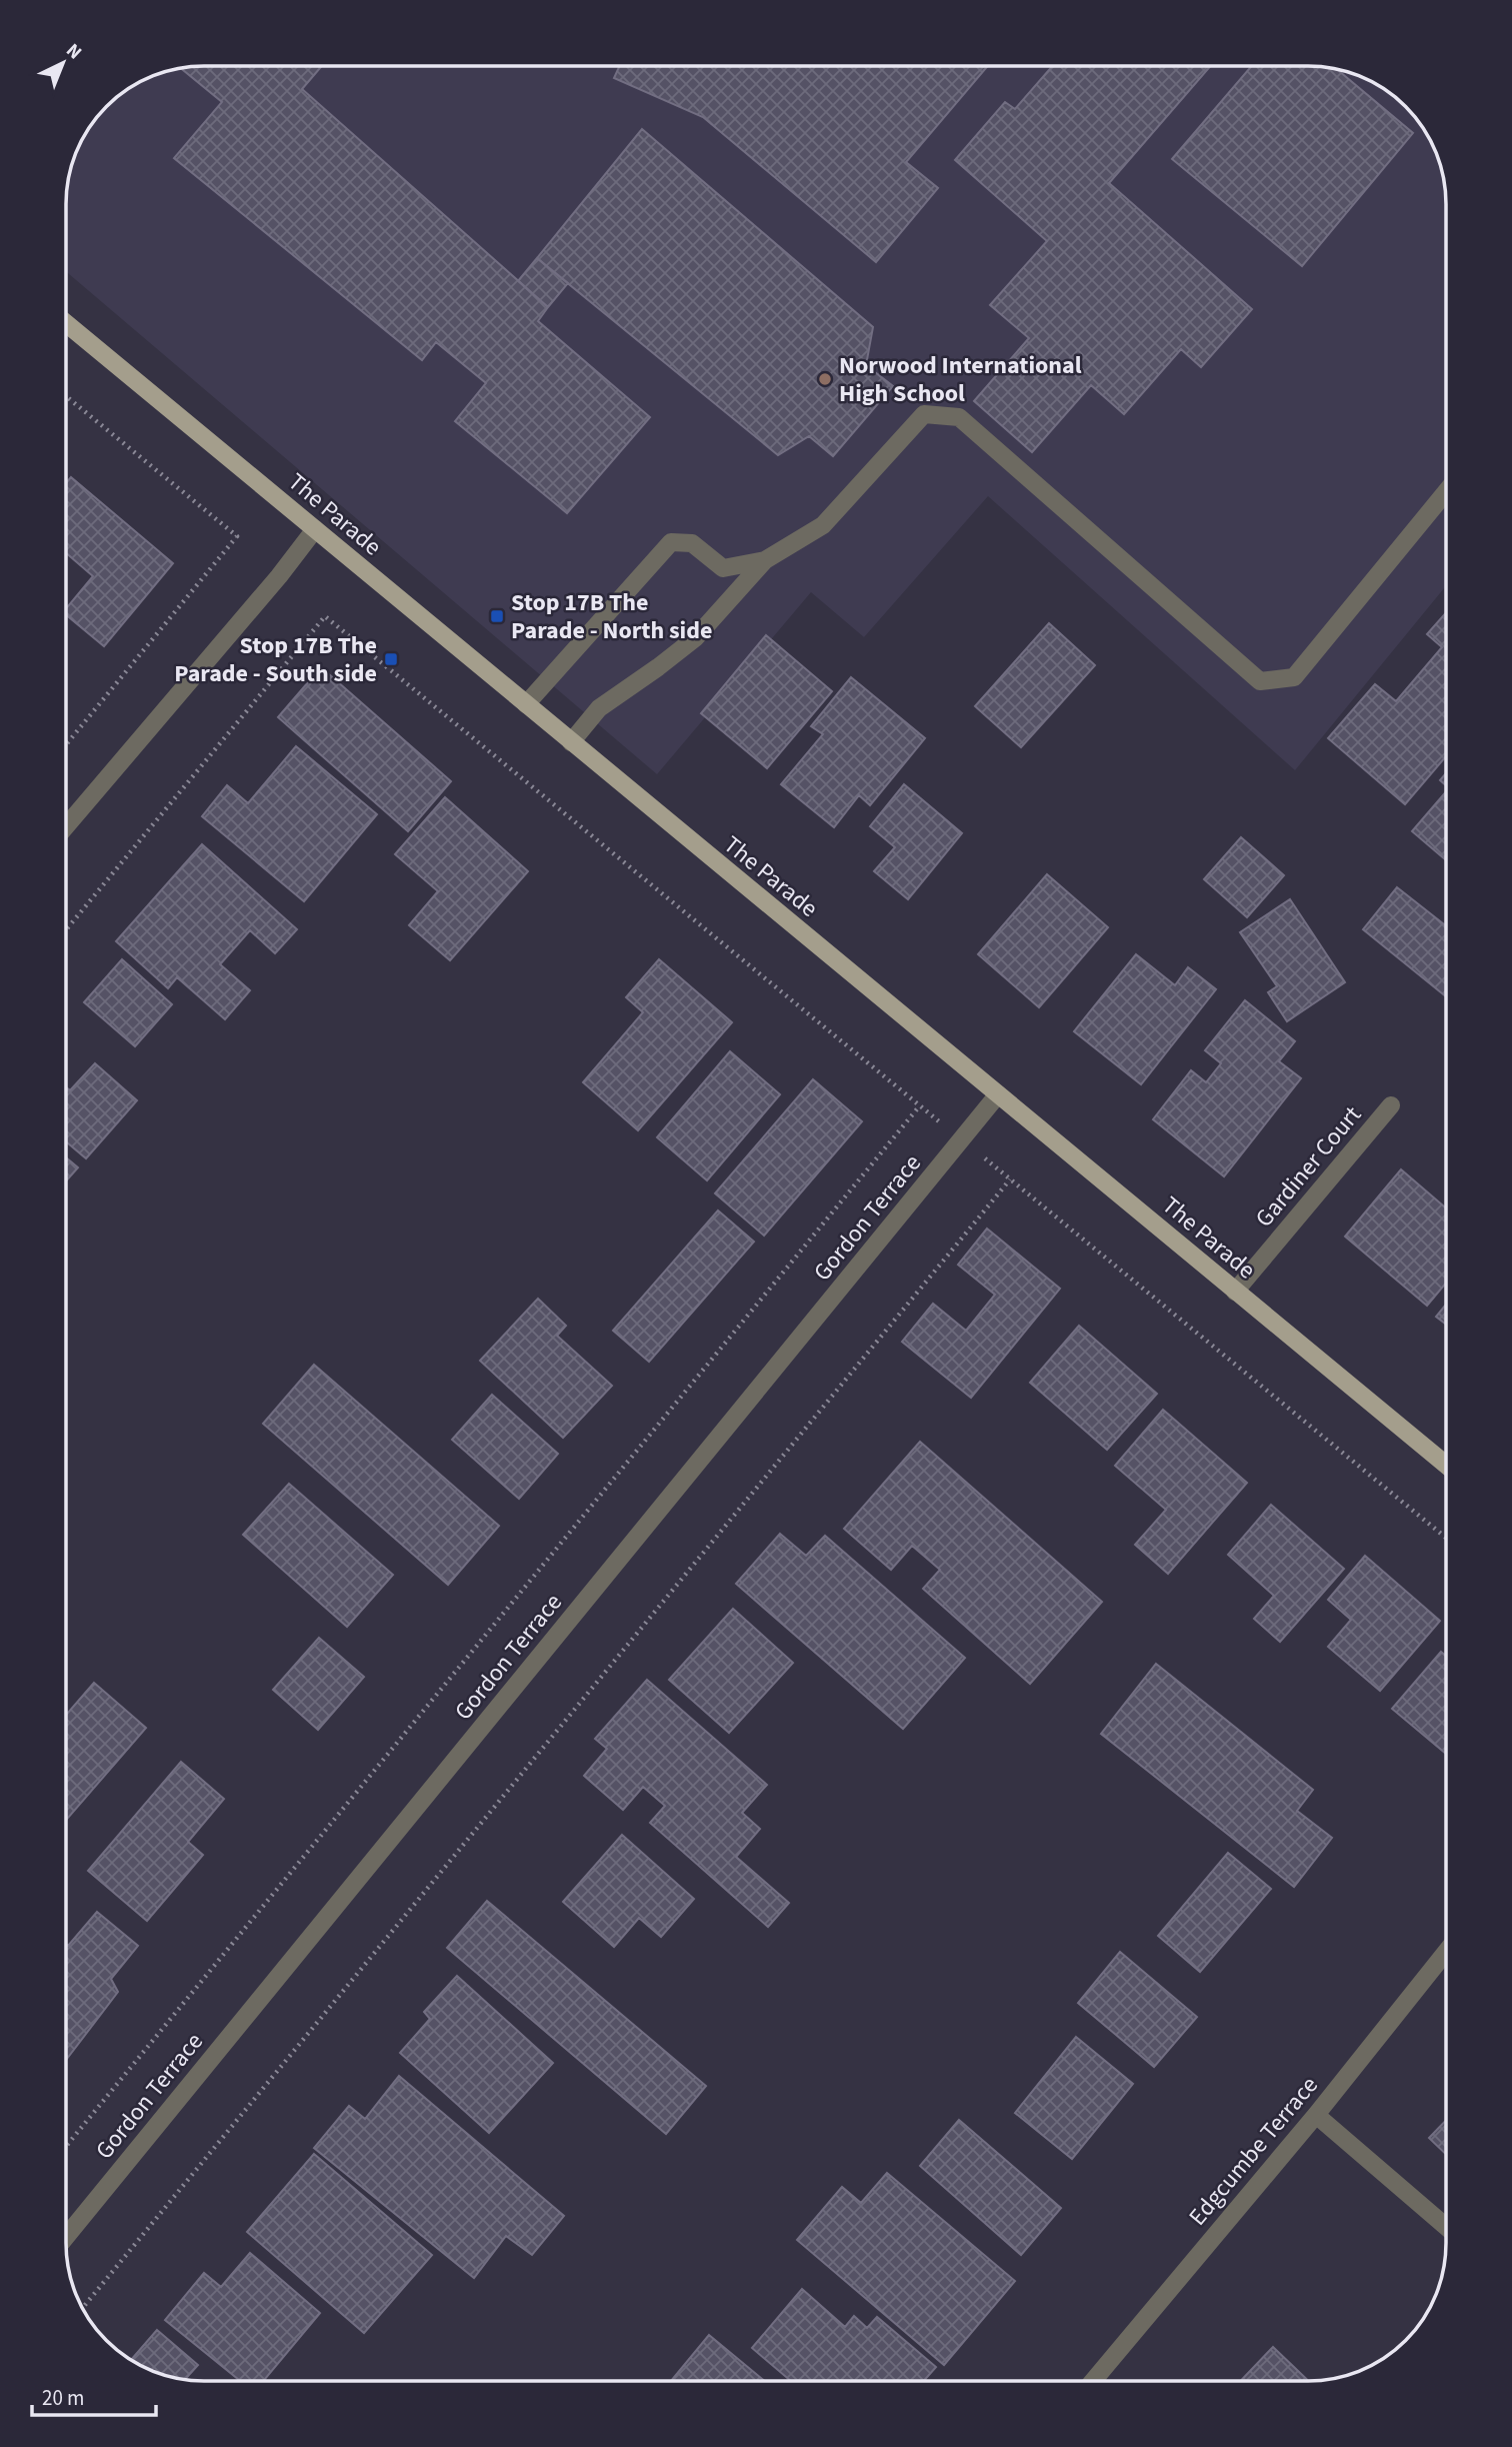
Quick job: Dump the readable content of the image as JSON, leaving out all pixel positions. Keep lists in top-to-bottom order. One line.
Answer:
{"streets":{"main road":["The Parade"],"street":["Gardiner Court","Gordon Terrace","Edgcumbe Terrace"]},"crossings":[["The Parade","Gardiner Court"],["The Parade","Gordon Terrace"]],"places":{"other":["Norwood International High School"],"transit":["Stop 17B The Parade - North side","Stop 17B The Parade - South side"]},"scale_bar":"20 m","north":"top right"}
